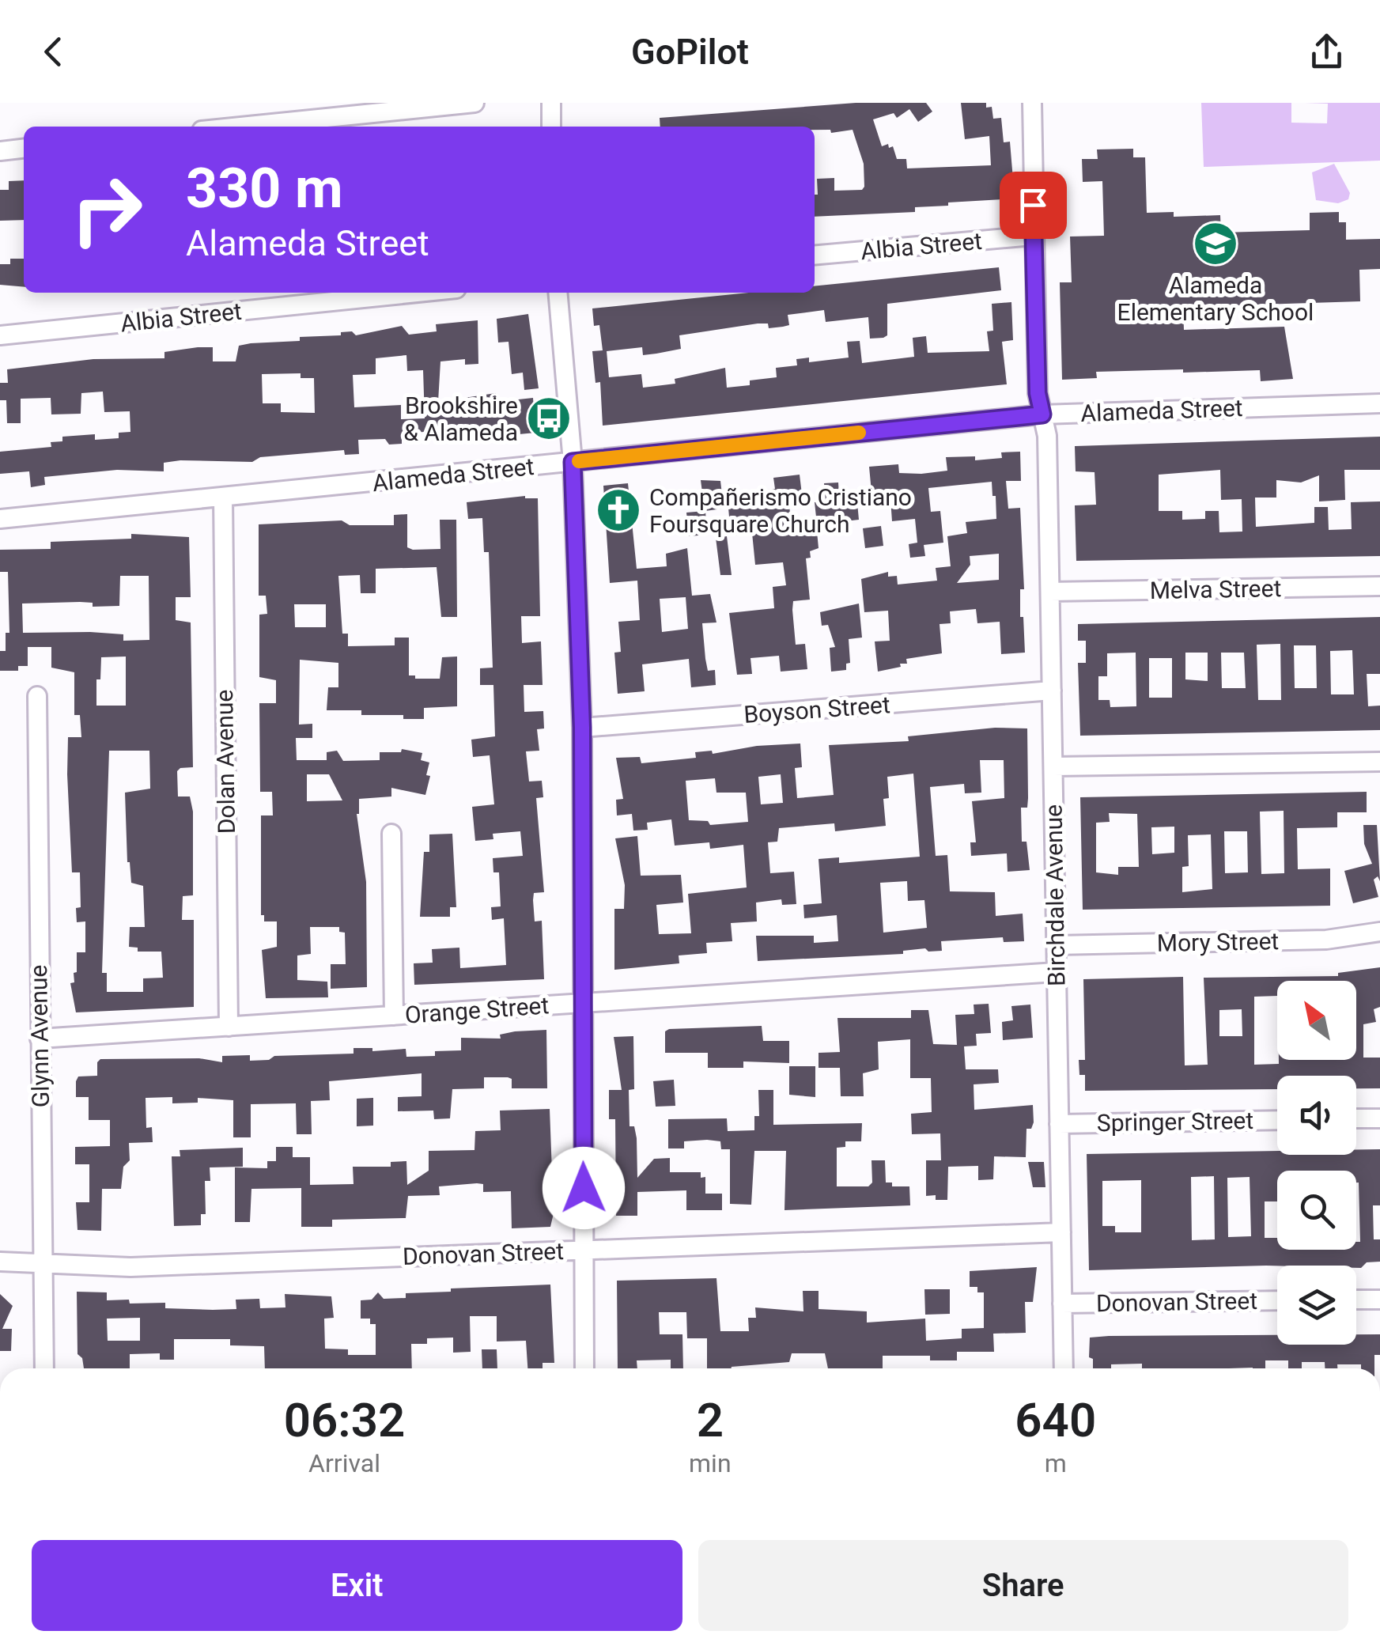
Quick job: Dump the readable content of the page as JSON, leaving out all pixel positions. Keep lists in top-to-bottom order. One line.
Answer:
{"streets":{"street":["Albia Street","Alameda Street","Melva Street","Boyson Street","Dolan Avenue","Birchdale Avenue","Mory Street","Orange Street","Glynn Avenue","Springer Street","Donovan Street"]},"crossings":[["Albia Street","Birchdale Avenue"],["Alameda Street","Dolan Avenue"],["Alameda Street","Birchdale Avenue"],["Melva Street","Birchdale Avenue"],["Boyson Street","Birchdale Avenue"],["Dolan Avenue","Orange Street"],["Birchdale Avenue","Mory Street"],["Birchdale Avenue","Orange Street"],["Birchdale Avenue","Springer Street"],["Birchdale Avenue","Donovan Street"],["Orange Street","Glynn Avenue"],["Glynn Avenue","Donovan Street"]],"places":{"school or university":["Alameda Elementary School"],"bus stop":["Brookshire & Alameda"],"church":["Compañerismo Cristiano Foursquare Church"]},"north":"top left","page":{"header":"GoPilot","turn":["330 m","Alameda Street"],"eta":["06:32","Arrival","2","min","640","m"],"buttons":["Exit","Share"]}}
